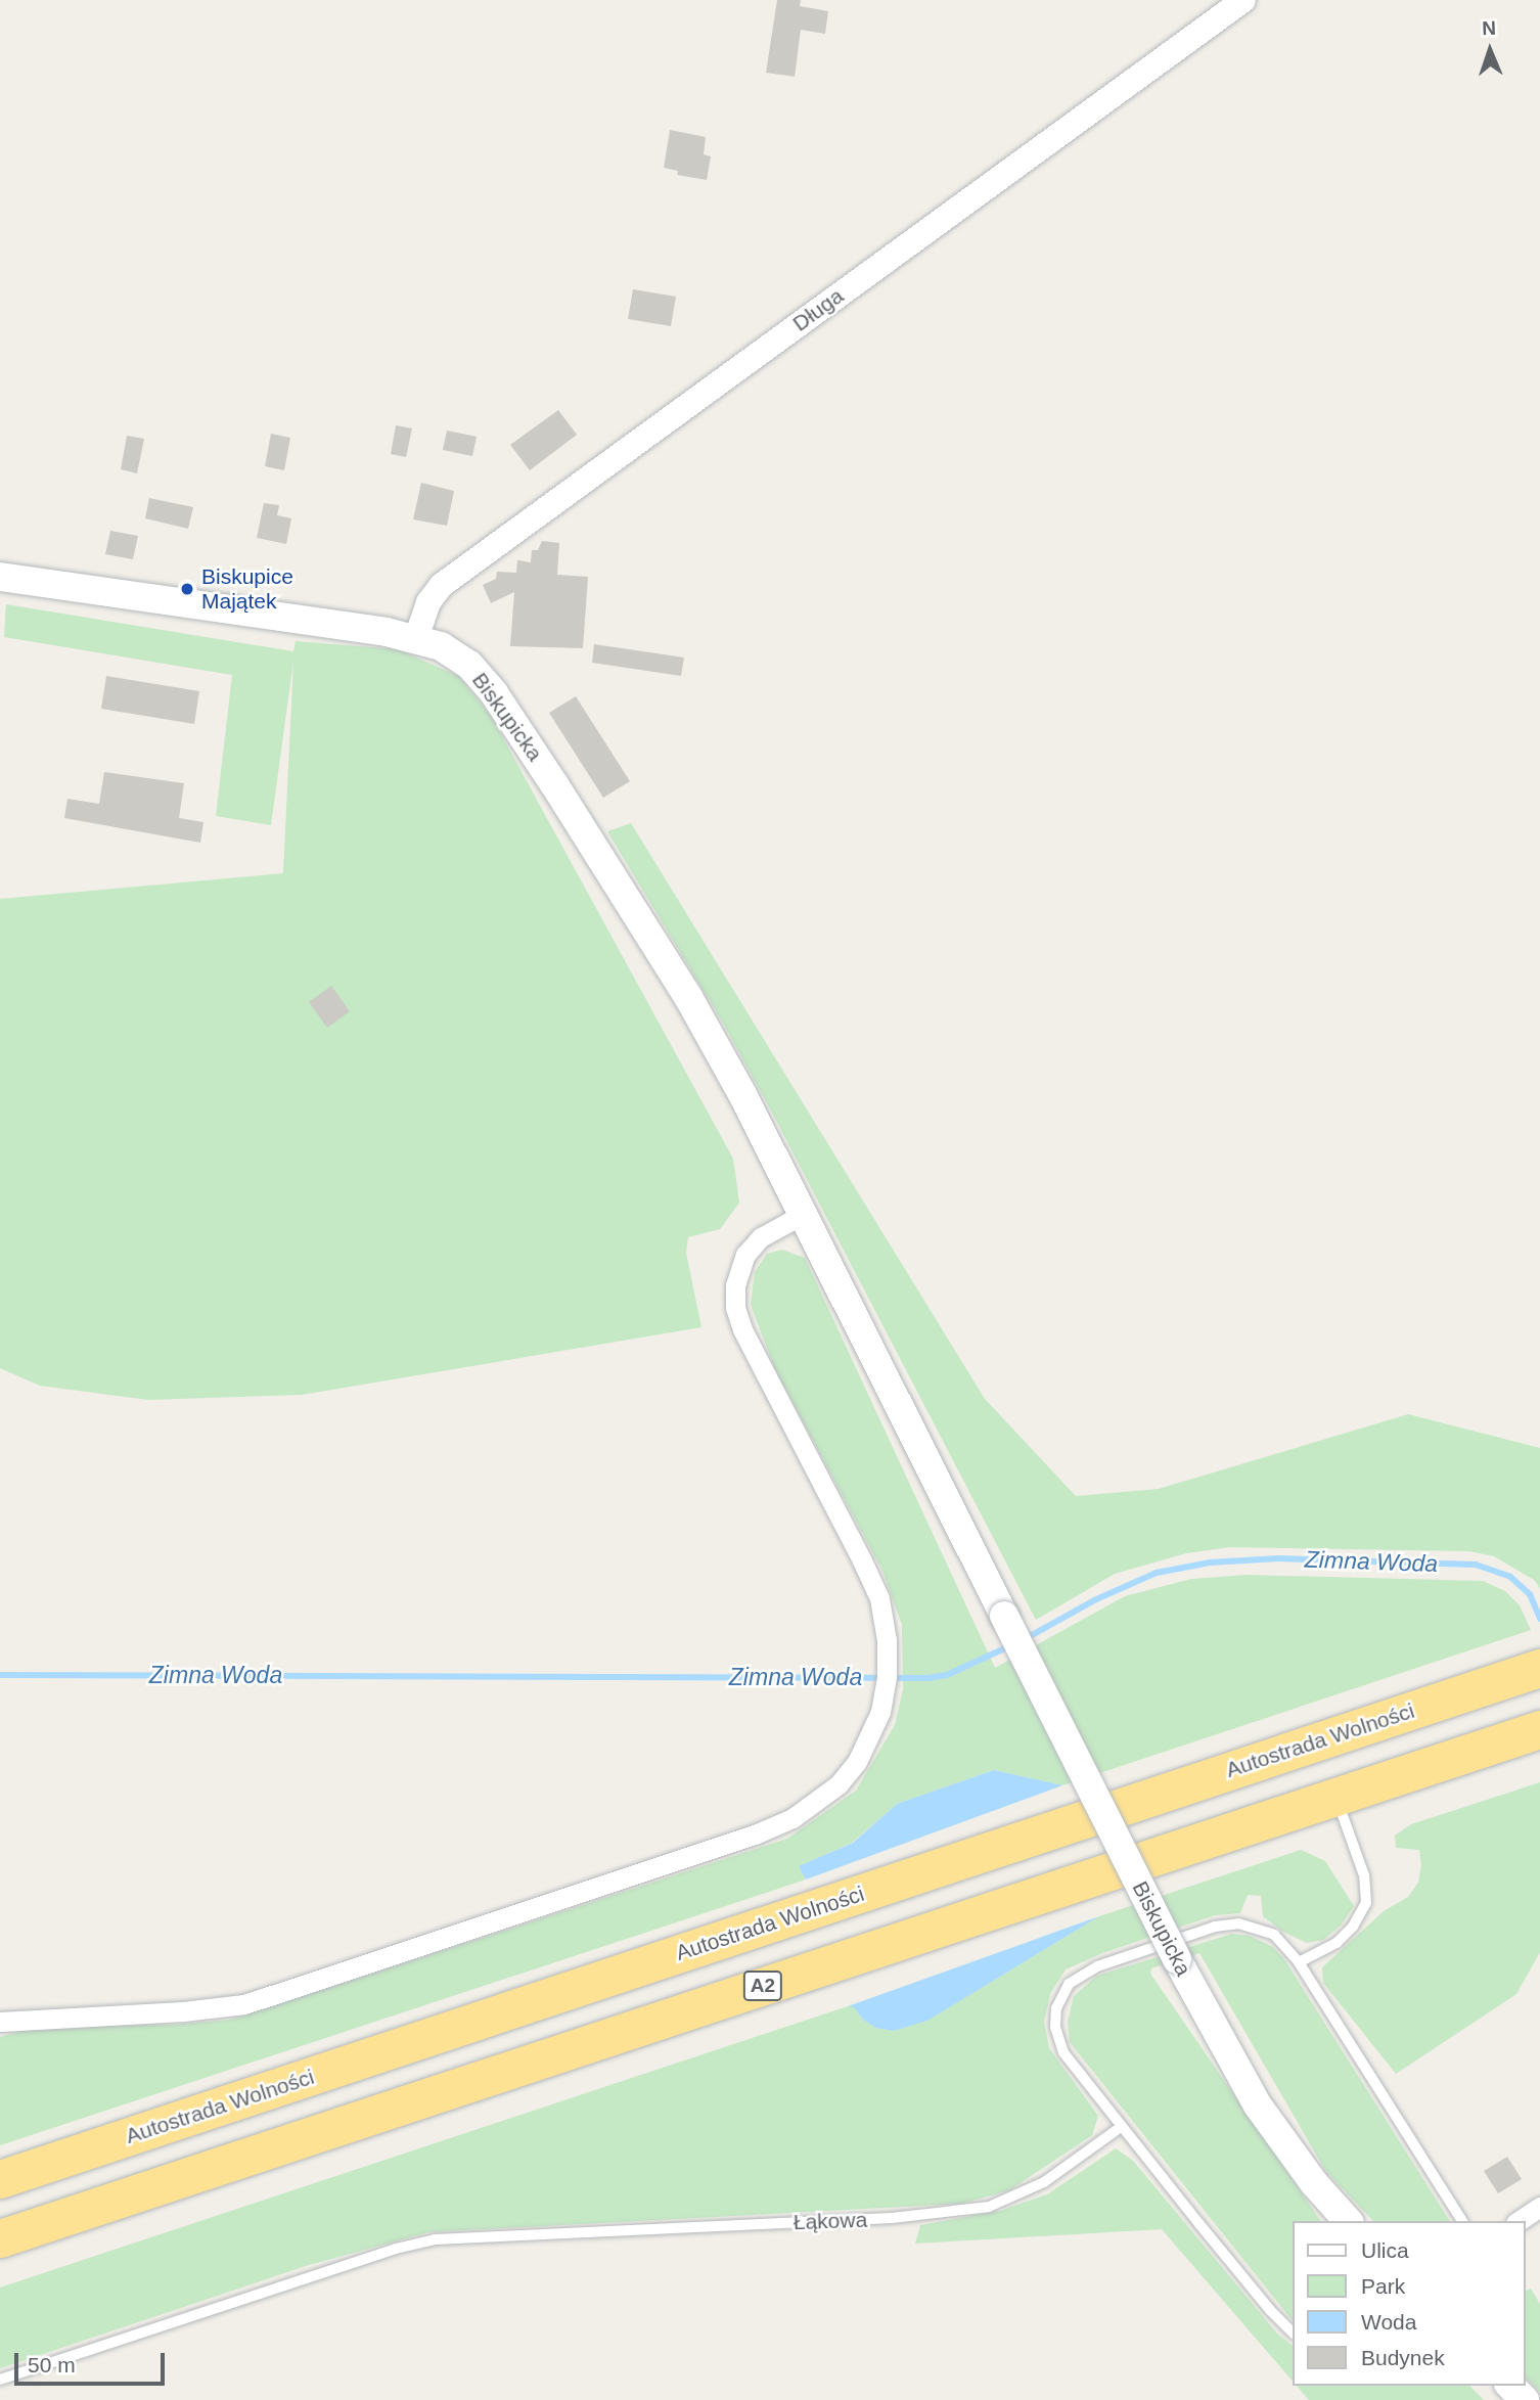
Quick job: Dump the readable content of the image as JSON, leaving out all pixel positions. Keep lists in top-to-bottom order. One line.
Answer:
{"streets":{"highway":["Autostrada Wolności","A2"],"main road":["Biskupicka"],"street":["Długa"],"lane":["Łąkowa"]},"crossings":[["Długa","Biskupicka"]],"water":["Zimna Woda"],"places":["Biskupice Majątek"],"legend":["Ulica","Park","Woda","Budynek"],"scale_bar":"50 m","north":"top"}
